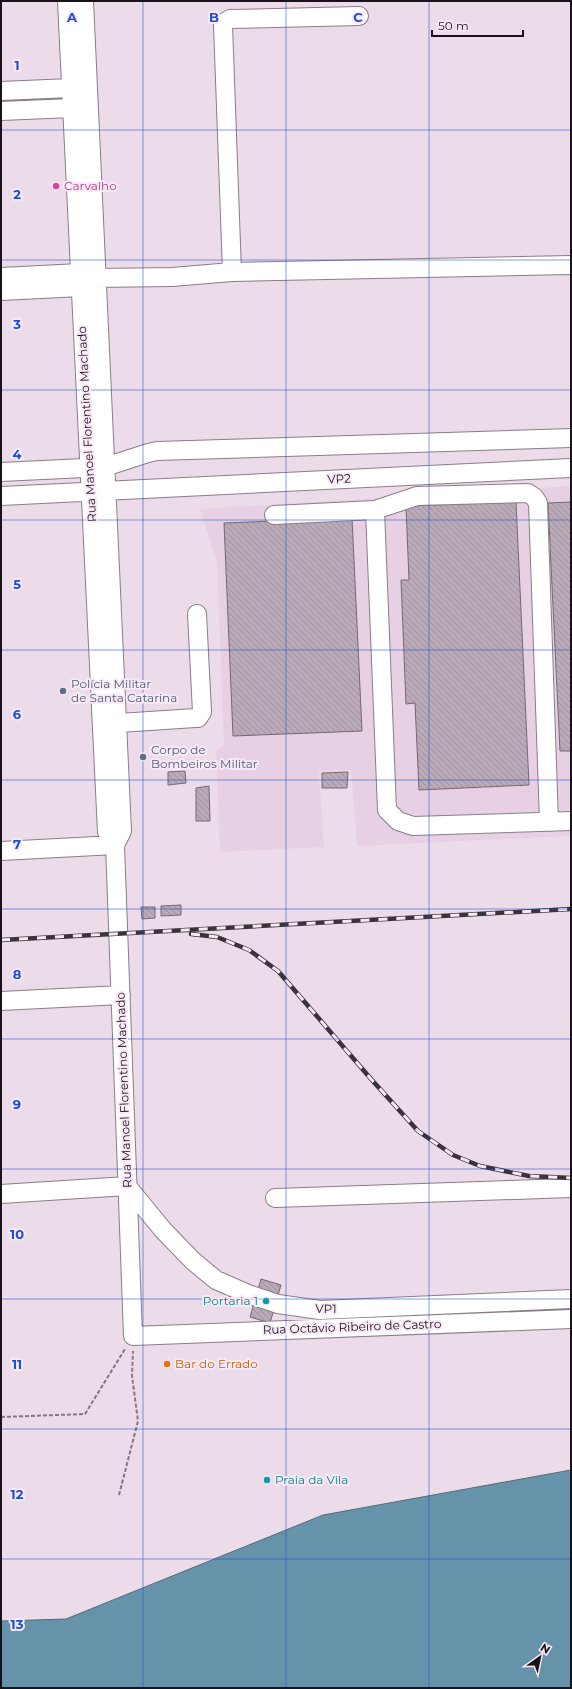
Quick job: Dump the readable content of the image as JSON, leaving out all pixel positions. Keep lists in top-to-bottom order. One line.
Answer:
{"streets":{"street":["Rua Manoel Florentino Machado","VP2","VP1","Rua Octávio Ribeiro de Castro"]},"crossings":[["Rua Manoel Florentino Machado","VP2"],["Rua Manoel Florentino Machado","VP1"],["Rua Manoel Florentino Machado","Rua Octávio Ribeiro de Castro"]],"places":["Carvalho","Polícia Militar de Santa Catarina","Corpo de Bombeiros Militar","Portaria 1","Bar do Errado","Praia da Vila"],"scale_bar":"50 m","north":"top right","grid":{"columns":["A","B","C"],"rows":["1","2","3","4","5","6","7","8","9","10","11","12","13"]}}
